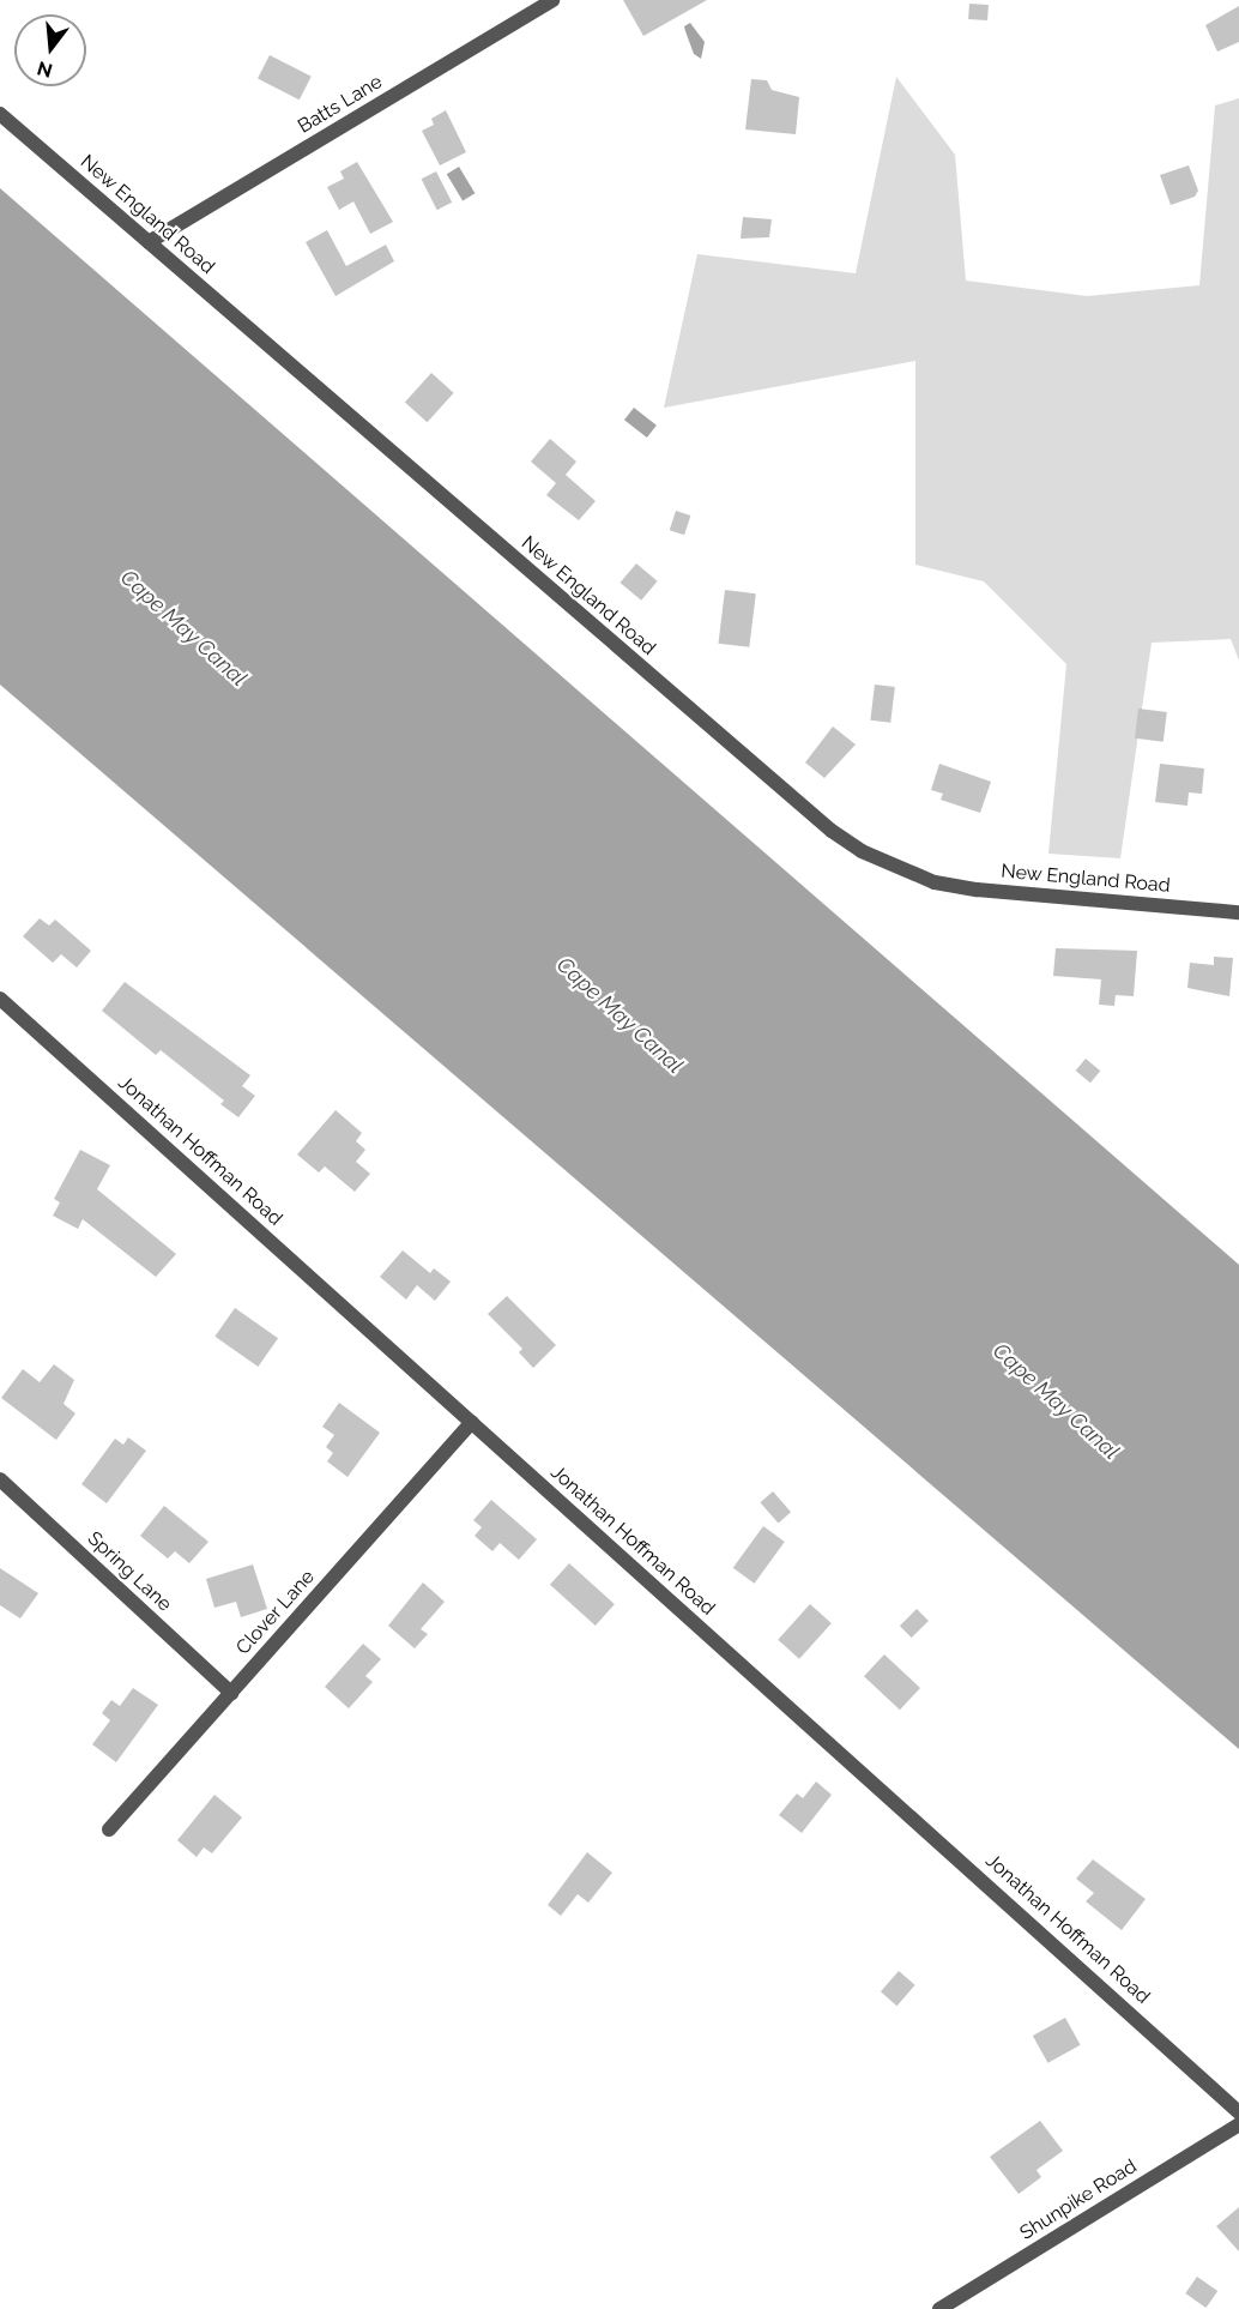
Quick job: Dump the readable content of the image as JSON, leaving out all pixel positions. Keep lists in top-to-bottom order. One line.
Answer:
{"streets":{"street":["Batts Lane","New England Road","Jonathan Hoffman Road","Spring Lane","Clover Lane","Shunpike Road"]},"crossings":[["Batts Lane","New England Road"],["Jonathan Hoffman Road","Clover Lane"],["Spring Lane","Clover Lane"]],"water":["Cape May Canal"],"north":"bottom"}
